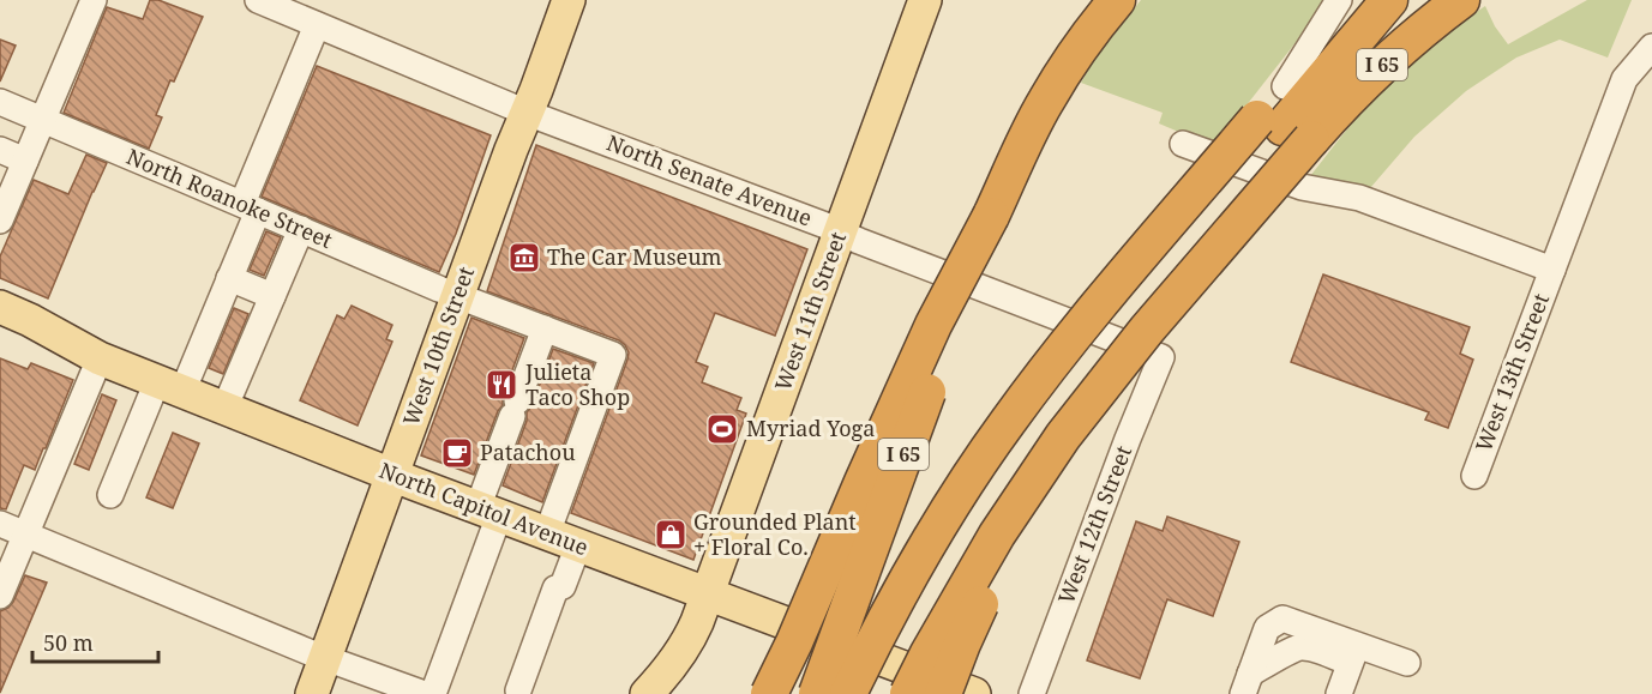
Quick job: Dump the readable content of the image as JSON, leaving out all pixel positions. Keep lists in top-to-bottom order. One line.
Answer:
{"streets":{"highway":["I 65"],"main road":["West 11th Street","West 10th Street","North Capitol Avenue"],"street":["North Senate Avenue","North Roanoke Street","West 13th Street","West 12th Street"]},"crossings":[["North Senate Avenue","West 11th Street"],["North Senate Avenue","West 10th Street"],["North Senate Avenue","West 12th Street"],["North Roanoke Street","West 10th Street"],["North Roanoke Street","North Capitol Avenue"],["West 11th Street","North Capitol Avenue"],["West 10th Street","North Capitol Avenue"]],"places":{"museum":["The Car Museum"],"restaurant":["Julieta Taco Shop"],"sports":["Myriad Yoga"],"cafe":["Patachou"],"shop":["Grounded Plant + Floral Co."]},"scale_bar":"50 m"}
